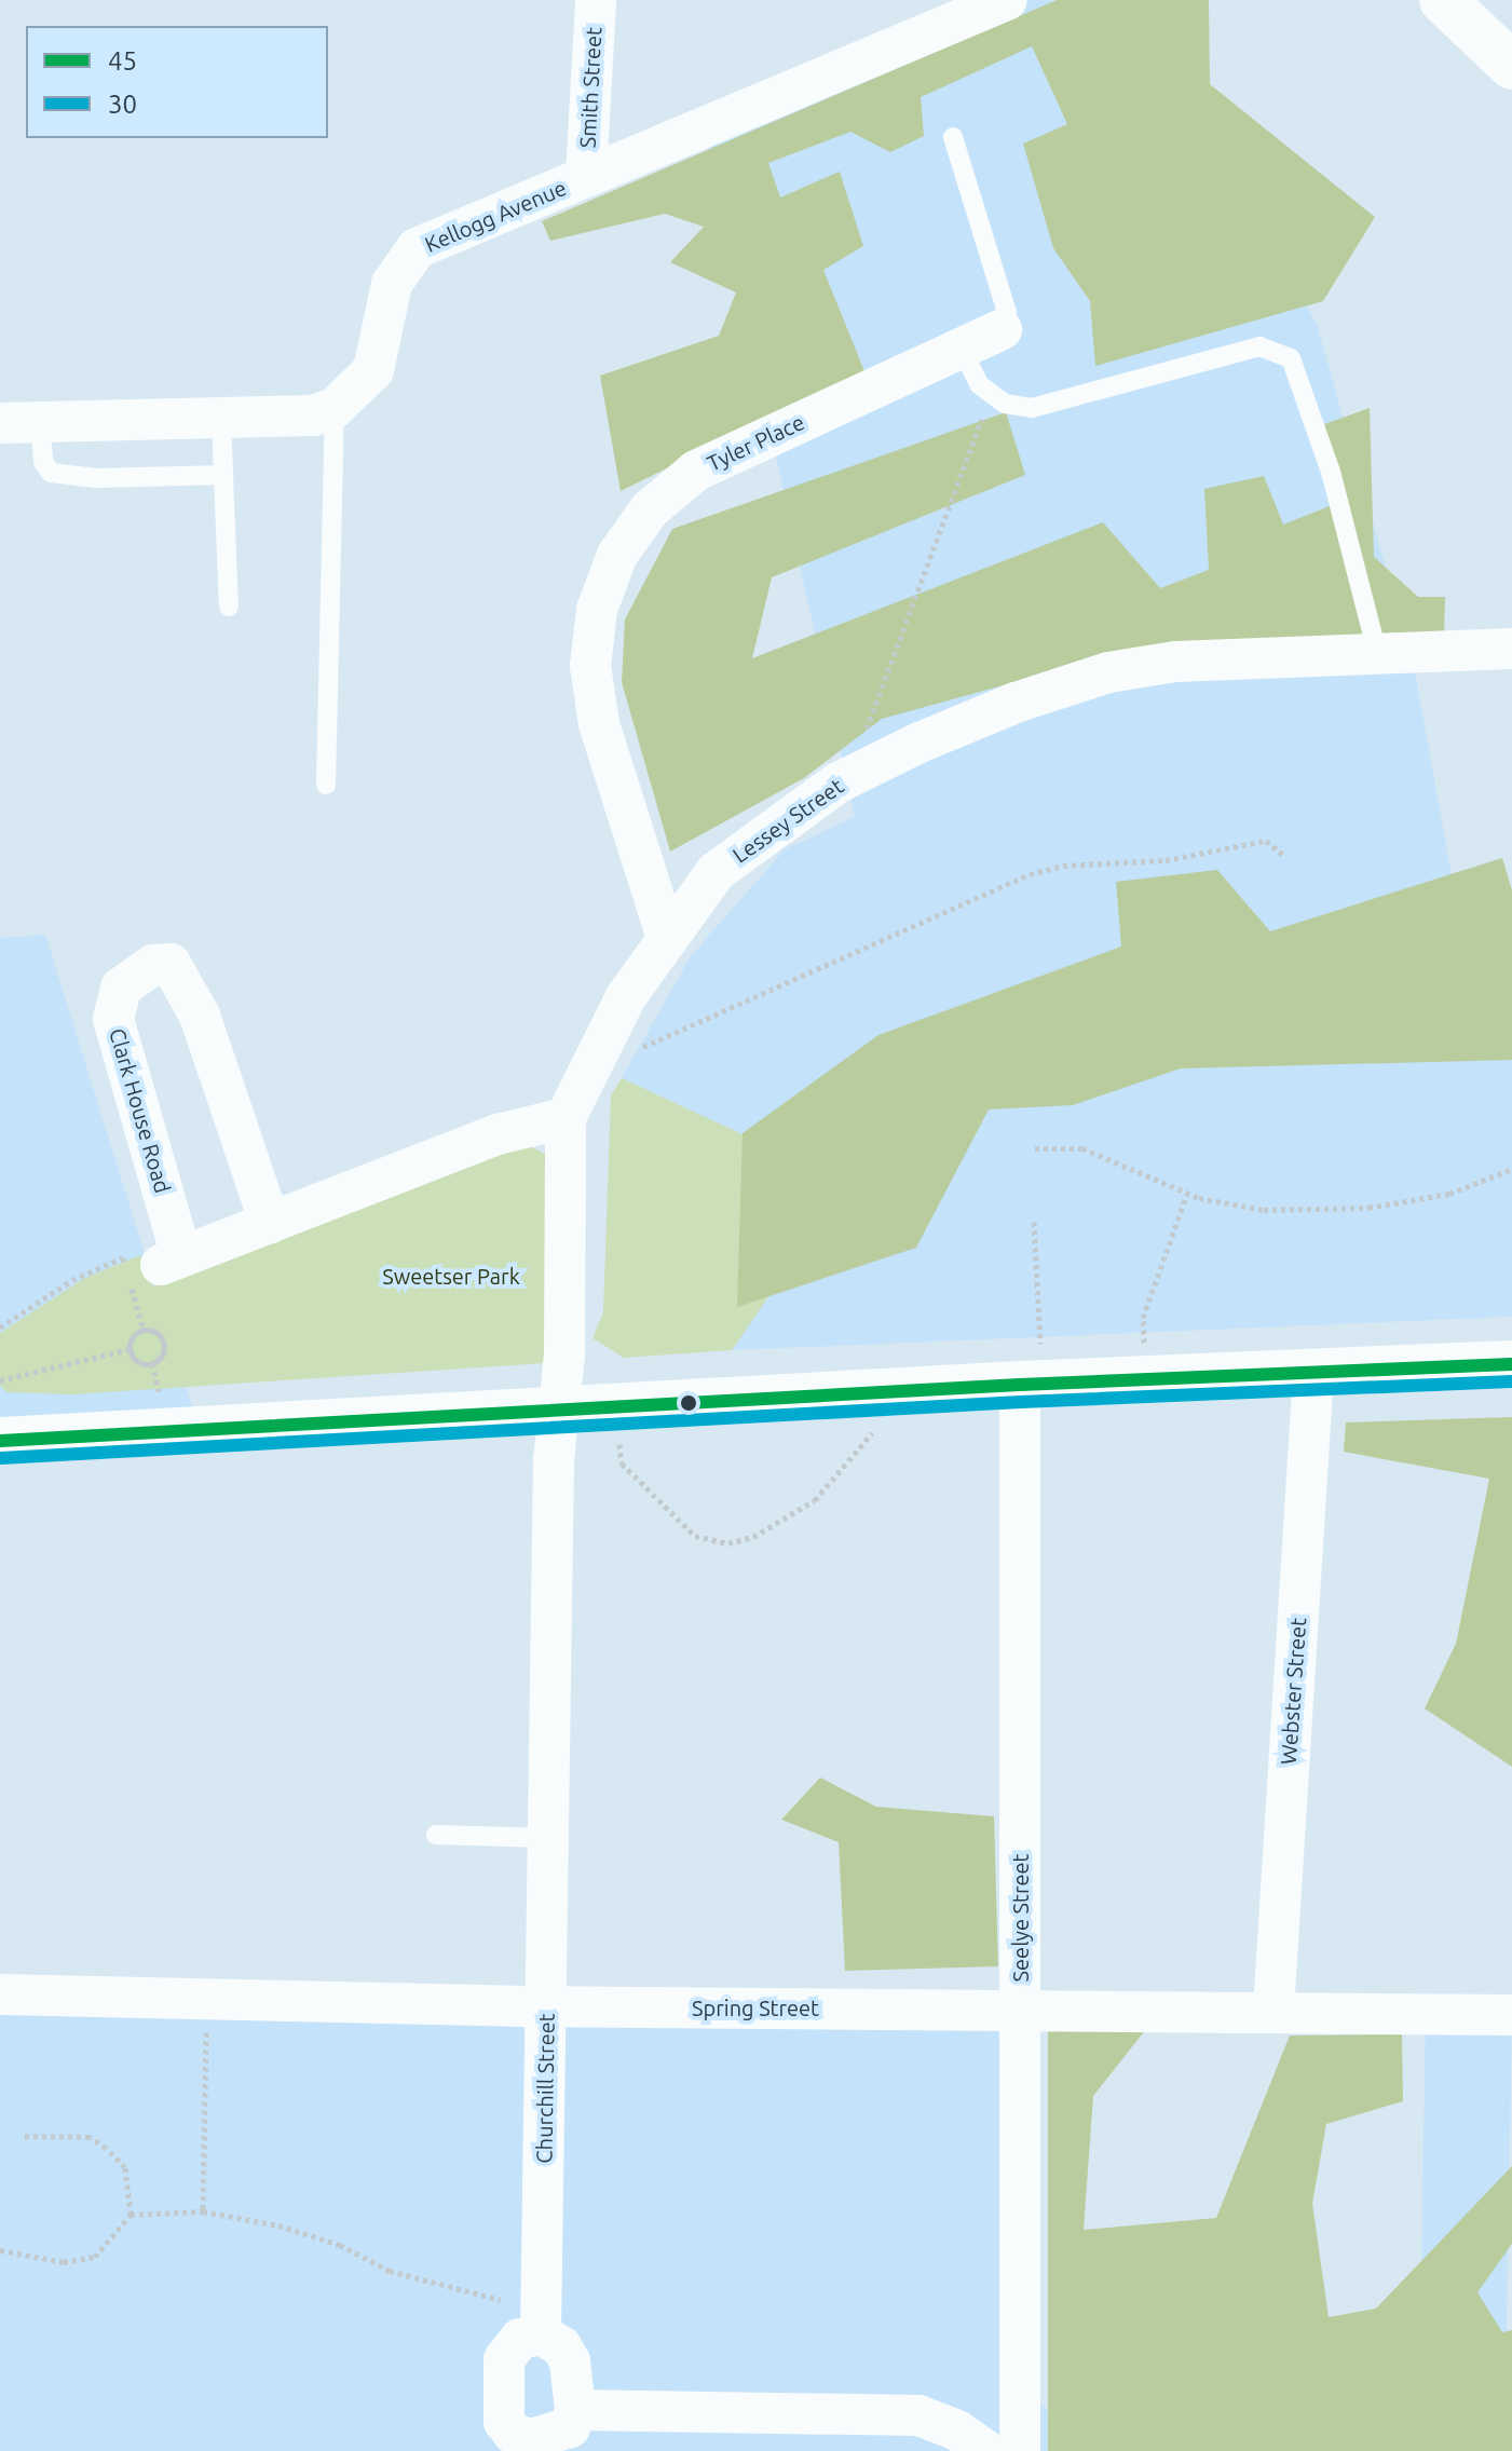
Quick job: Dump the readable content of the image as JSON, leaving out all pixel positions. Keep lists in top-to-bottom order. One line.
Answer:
{"streets":{"street":["Smith Street","Kellogg Avenue","Tyler Place","Lessey Street","Clark House Road","Webster Street","Seelye Street","Spring Street","Churchill Street"]},"crossings":[["Smith Street","Kellogg Avenue"],["Tyler Place","Lessey Street"],["Lessey Street","Churchill Street"],["Webster Street","Spring Street"],["Seelye Street","Spring Street"],["Spring Street","Churchill Street"]],"parks":["Sweetser Park"],"lines":["transit line 45","transit line 30"],"legend":["45","30"]}
